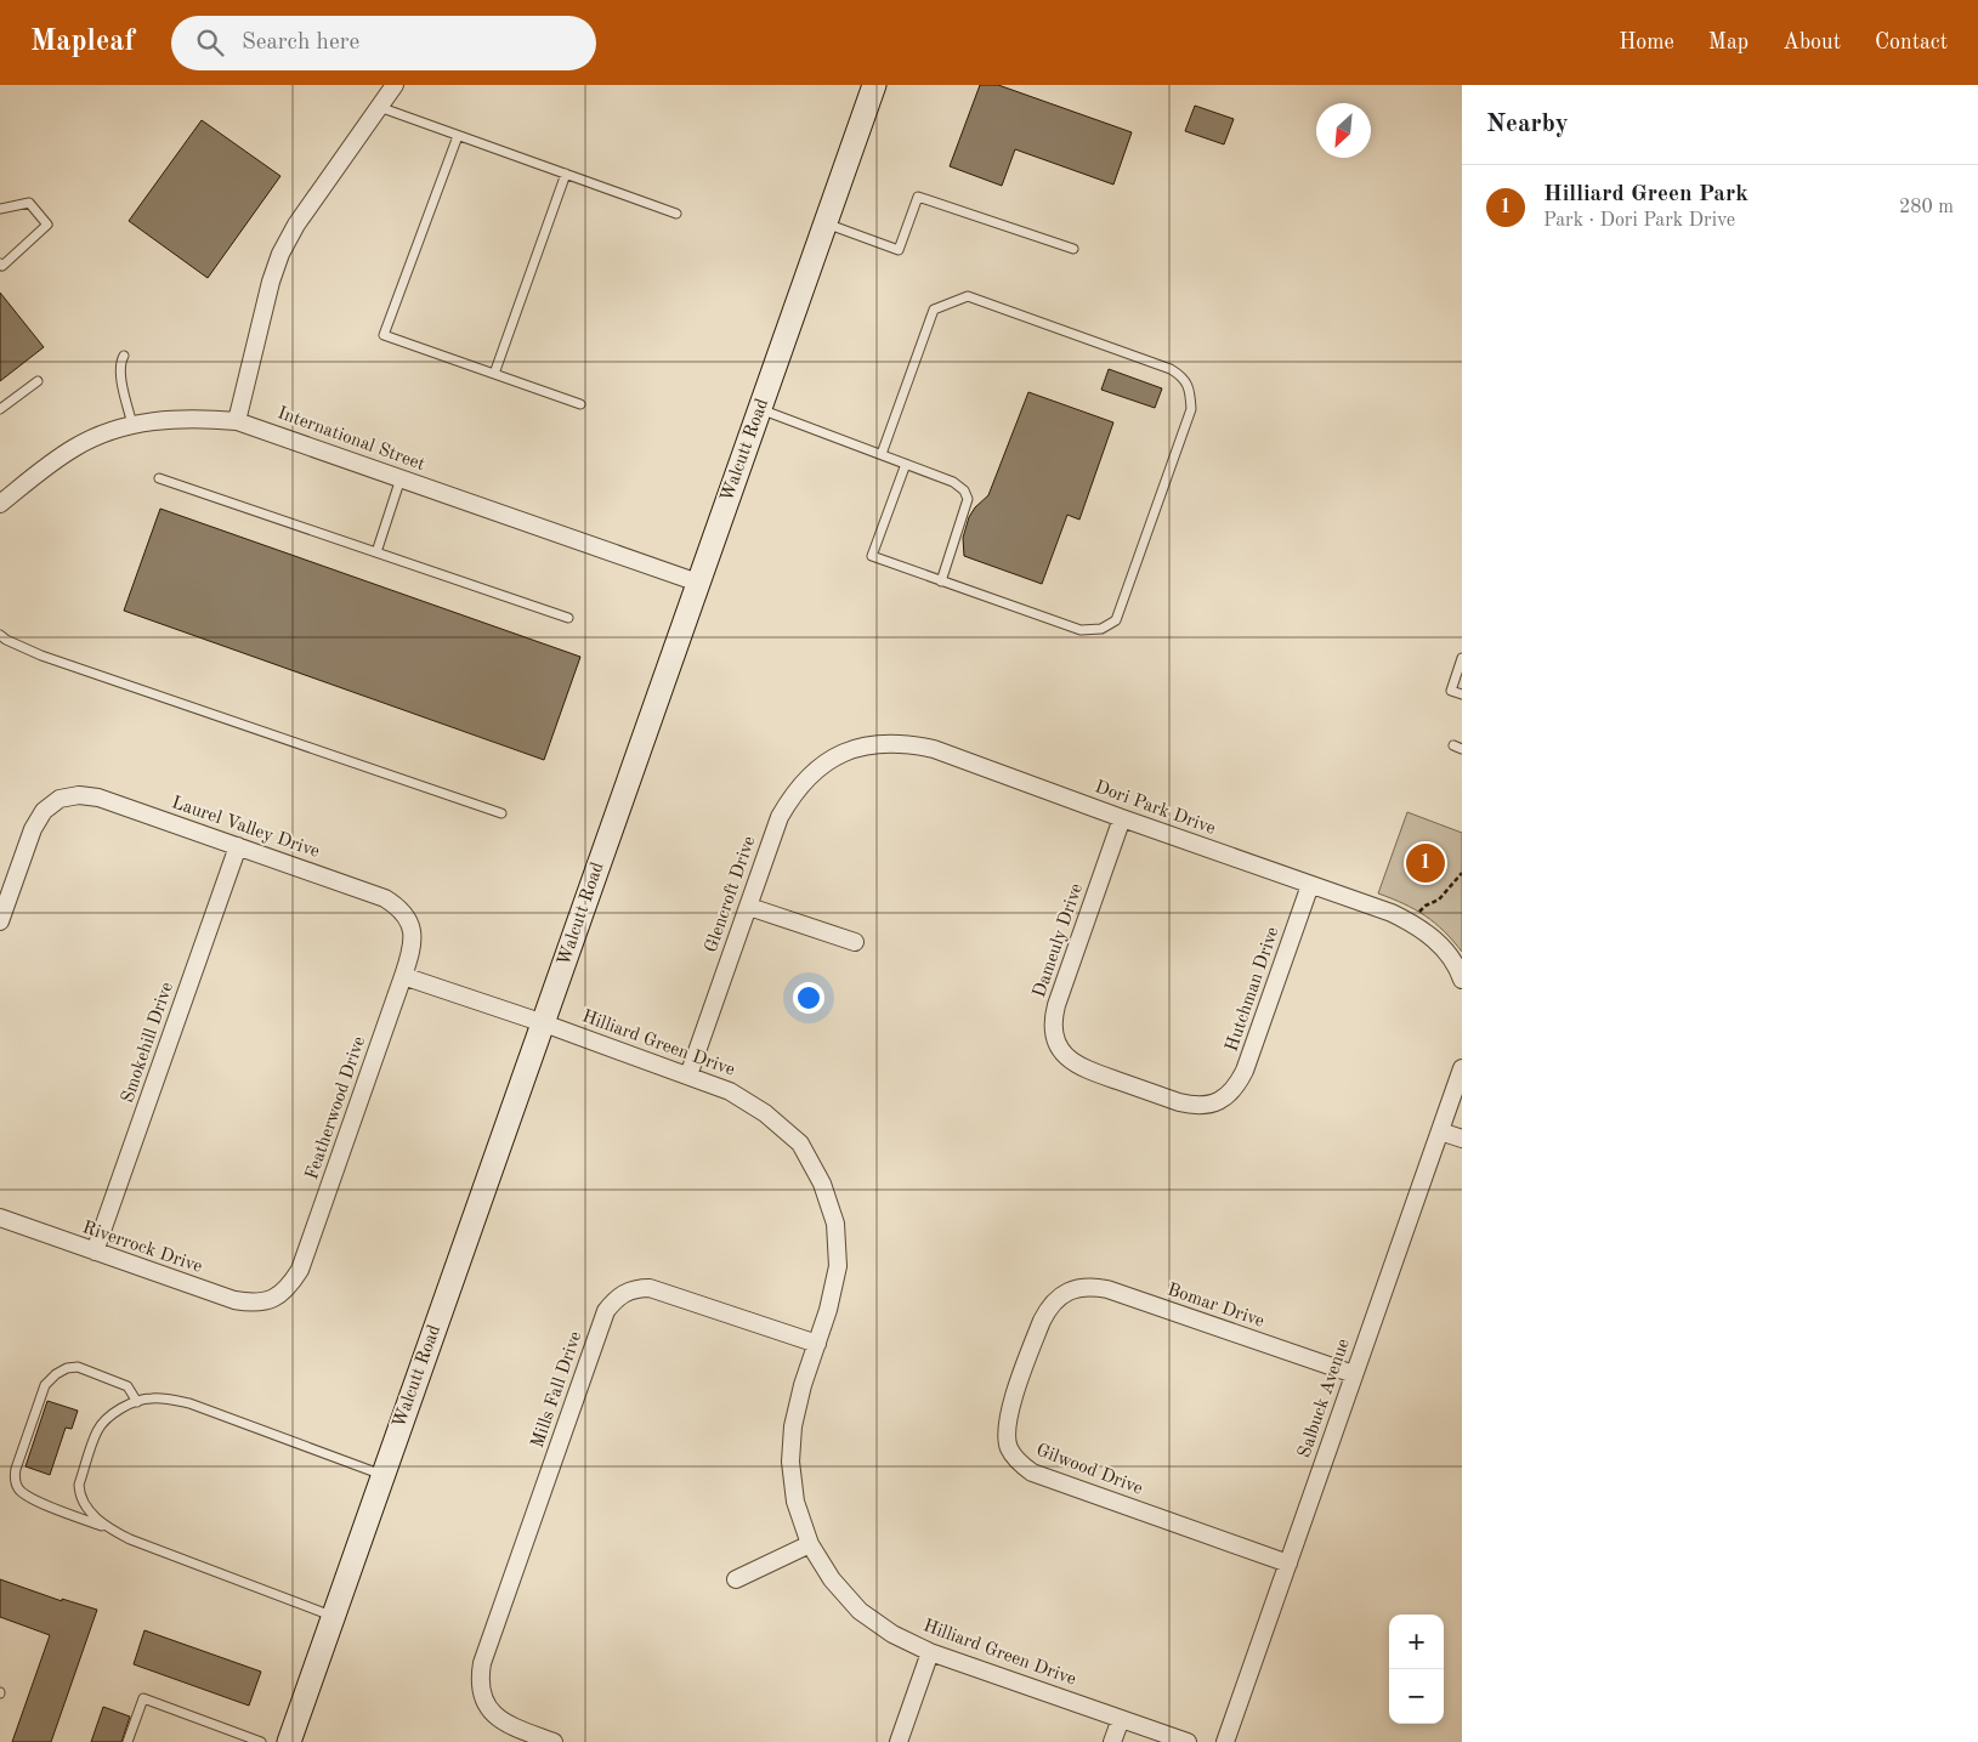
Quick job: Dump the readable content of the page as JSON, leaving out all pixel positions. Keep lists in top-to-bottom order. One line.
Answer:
{"streets":{"street":["International Street","Walcutt Road","Dori Park Drive","Laurel Valley Drive","Glencroft Drive","Dameuly Drive","Hutchman Drive","Smokehill Drive","Hilliard Green Drive","Featherwood Drive","Riverrock Drive","Bomar Drive","Mills Fall Drive","Salbuck Avenue","Gilwood Drive"]},"crossings":[["International Street","Walcutt Road"],["Walcutt Road","Hilliard Green Drive"],["Dori Park Drive","Glencroft Drive"],["Dori Park Drive","Dameuly Drive"],["Dori Park Drive","Hutchman Drive"],["Laurel Valley Drive","Smokehill Drive"],["Laurel Valley Drive","Featherwood Drive"],["Glencroft Drive","Hilliard Green Drive"],["Dameuly Drive","Hutchman Drive"],["Smokehill Drive","Riverrock Drive"],["Hilliard Green Drive","Featherwood Drive"],["Hilliard Green Drive","Mills Fall Drive"],["Featherwood Drive","Riverrock Drive"],["Bomar Drive","Salbuck Avenue"],["Bomar Drive","Gilwood Drive"],["Salbuck Avenue","Gilwood Drive"]],"north":"bottom left","page":{"header":"Mapleaf","search":"Search here","nav":["Home","Map","About","Contact"],"heading":"Nearby","list":[{"mark":"1","name":"Hilliard Green Park","note":"Park · Dori Park Drive","value":"280 m"}],"pins":"1","map_buttons":["+","−"]}}
